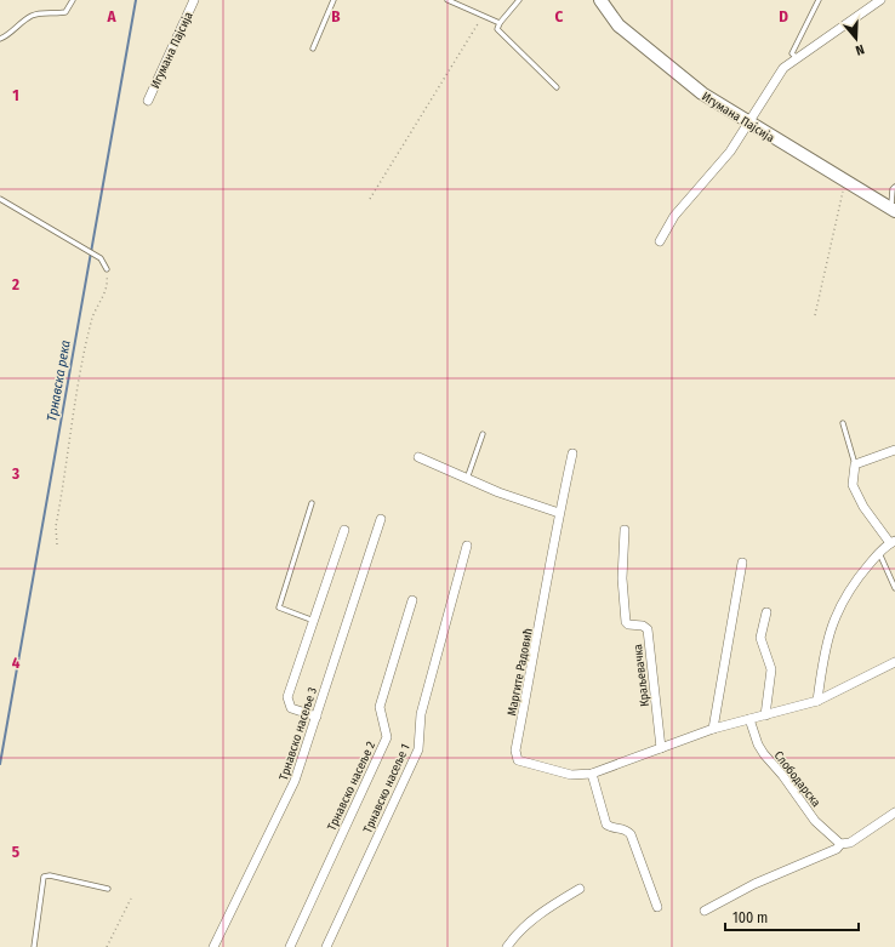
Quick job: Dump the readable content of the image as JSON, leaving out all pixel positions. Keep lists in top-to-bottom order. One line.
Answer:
{"streets":{"street":["Игумана Пајсија","Маргите Радовић","Краљевачка","Трнавско насеље 3","Слободарска","Трнавско насеље 2","Трнавско насеље 1"]},"crossings":[["Маргите Радовић","Краљевачка"],["Маргите Радовић","Слободарска"]],"water":["Трнавска река"],"scale_bar":"100 m","north":"bottom","grid":{"columns":["A","B","C","D"],"rows":["1","2","3","4","5"]}}
